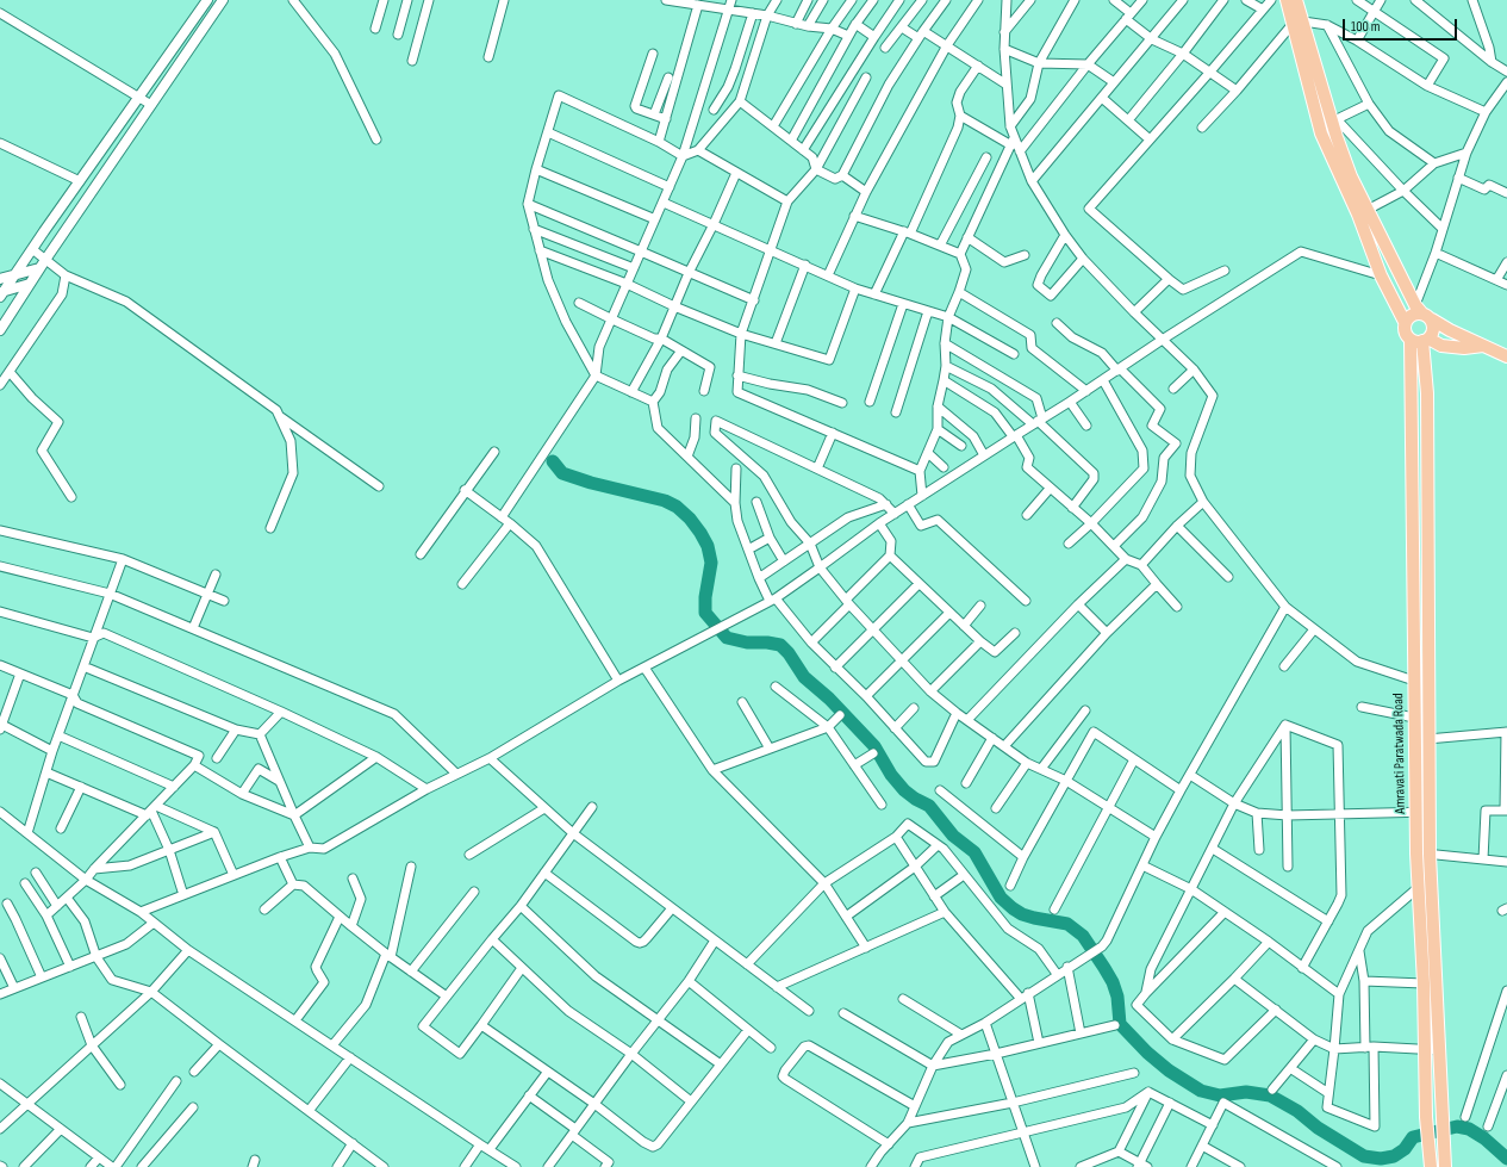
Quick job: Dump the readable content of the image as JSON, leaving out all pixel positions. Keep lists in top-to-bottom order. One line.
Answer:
{"streets":{"main road":["Amravati Paratwada Road"]},"scale_bar":"100 m"}
